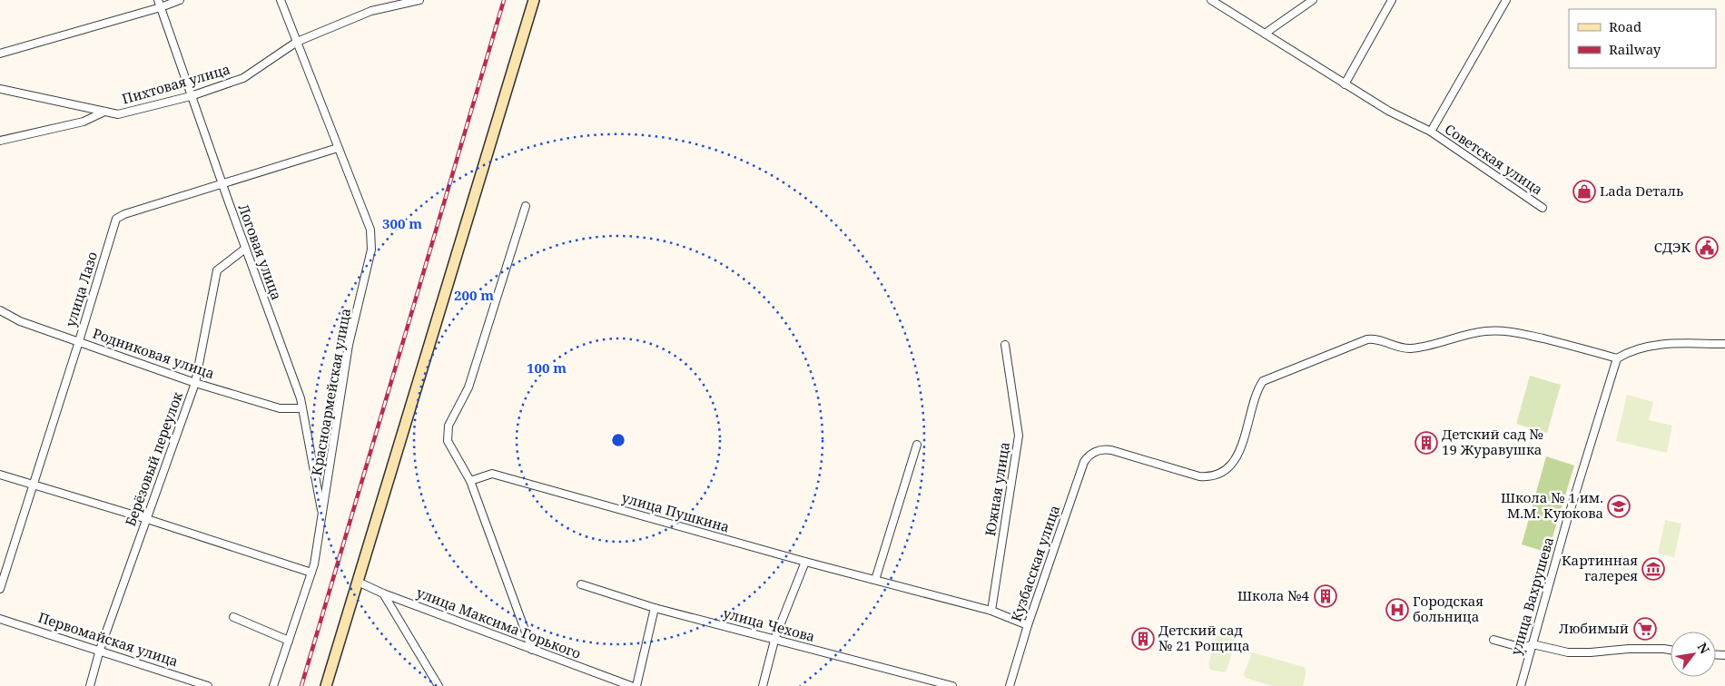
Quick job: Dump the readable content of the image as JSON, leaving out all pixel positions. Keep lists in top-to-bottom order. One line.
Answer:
{"streets":{"street":["Пихтовая улица","Советская улица","Логовая улица","улица Лазо","Родниковая улица","Красноармейская улица","Берёзовый переулок","Южная улица","улица Пушкина","Кузбасская улица","улица Вахрушева","улица Максима Горького","улица Чехова","Первомайская улица"]},"crossings":[["Пихтовая улица","Логовая улица"],["Пихтовая улица","Красноармейская улица"],["Логовая улица","улица Лазо"],["Логовая улица","Родниковая улица"],["Логовая улица","Красноармейская улица"],["Логовая улица","Берёзовый переулок"],["улица Лазо","Родниковая улица"],["улица Лазо","Красноармейская улица"],["Родниковая улица","Берёзовый переулок"],["Берёзовый переулок","Первомайская улица"],["Южная улица","улица Пушкина"],["улица Пушкина","Кузбасская улица"],["Кузбасская улица","улица Вахрушева"]],"places":{"shop":["Lada Dеталь"],"public building":["СДЭК"],"building":["Детский сад № 19 Журавушка","Школа №4","Детский сад № 21 Рощица"],"school or university":["Школа № 1 им. М.М. Куюкова"],"museum":["Картинная галерея"],"hospital":["Городская больница"],"supermarket":["Любимый"]},"legend":["Road","Railway"],"north":"top right","rings":["300 m","200 m","100 m"]}
